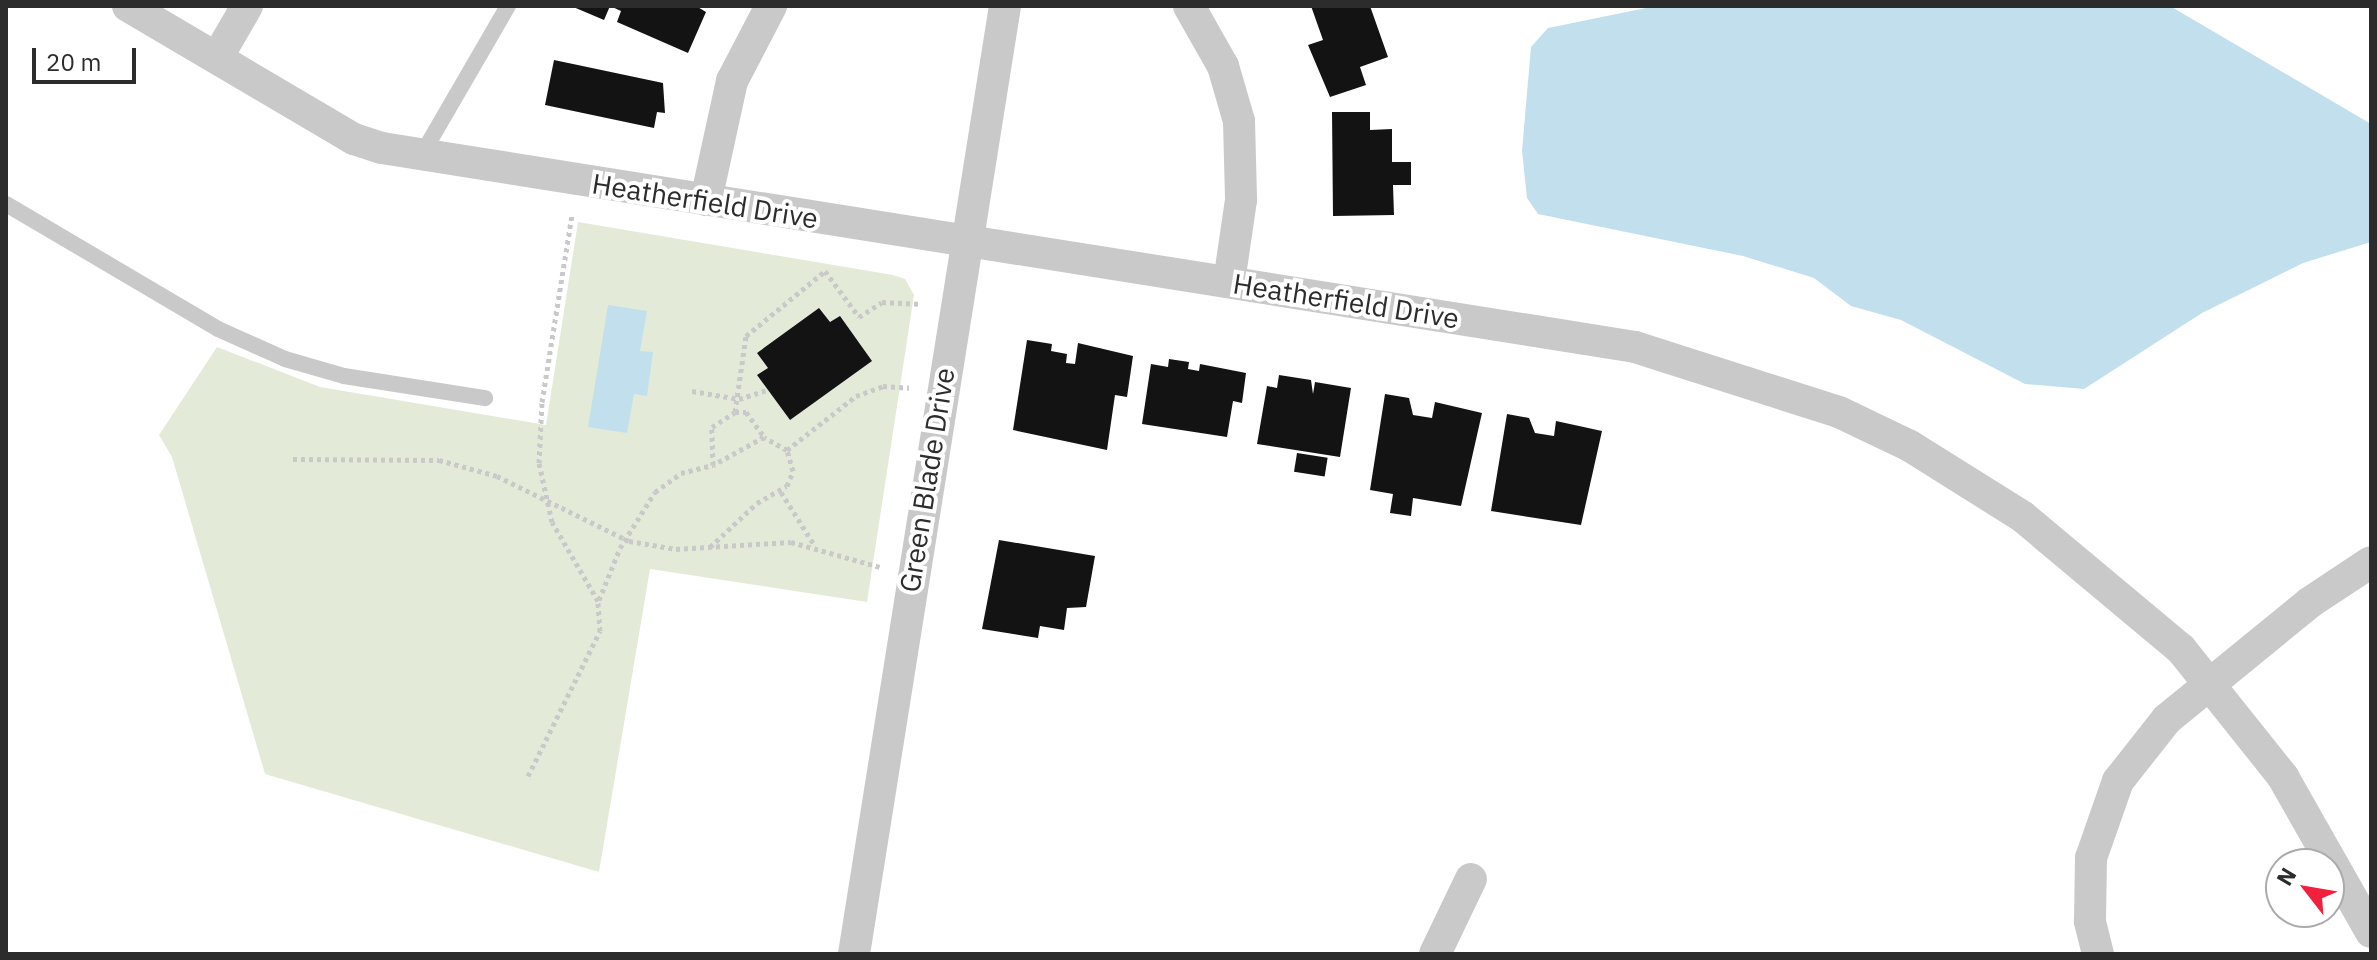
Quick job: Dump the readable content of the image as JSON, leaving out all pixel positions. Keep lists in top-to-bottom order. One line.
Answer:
{"streets":{"street":["Heatherfield Drive","Green Blade Drive"]},"crossings":[["Heatherfield Drive","Green Blade Drive"]],"scale_bar":"20 m","north":"top left"}
